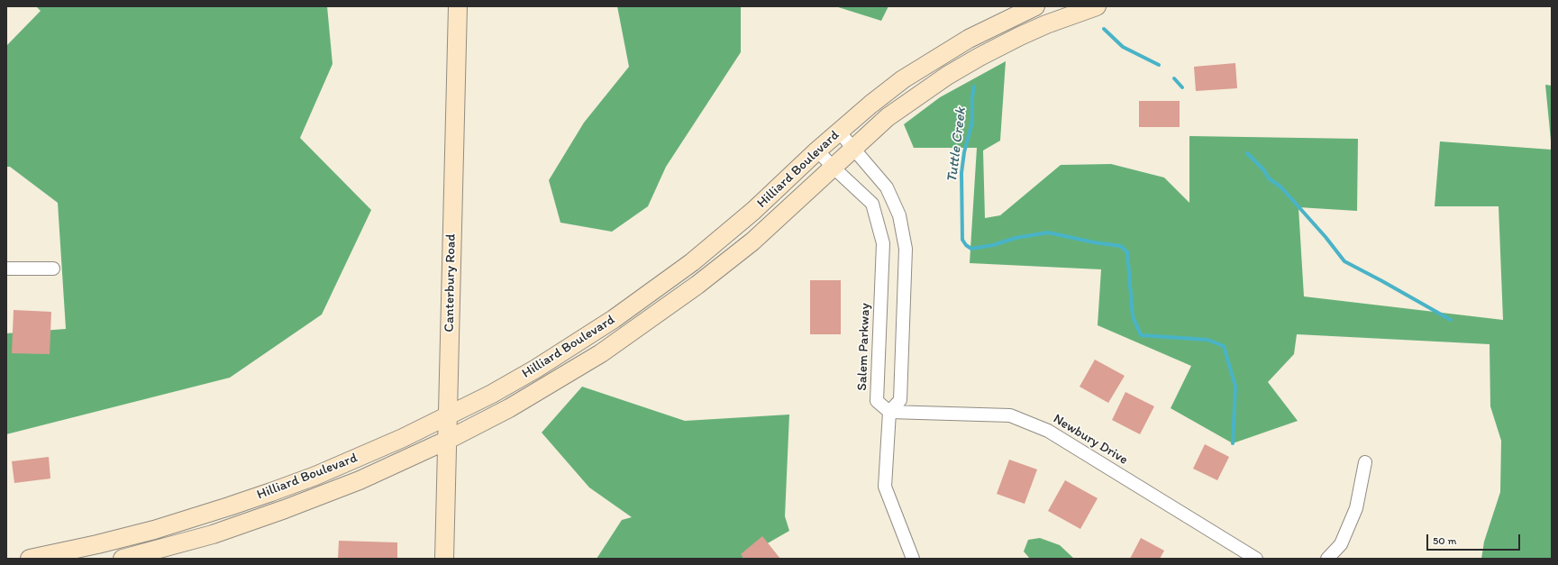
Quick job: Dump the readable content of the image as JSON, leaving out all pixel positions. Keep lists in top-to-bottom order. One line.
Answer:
{"streets":{"main road":["Hilliard Boulevard","Canterbury Road"],"street":["Salem Parkway","Newbury Drive"]},"crossings":[["Hilliard Boulevard","Canterbury Road"],["Hilliard Boulevard","Salem Parkway"],["Salem Parkway","Newbury Drive"]],"water":["Tuttle Creek"],"scale_bar":"50 m"}
